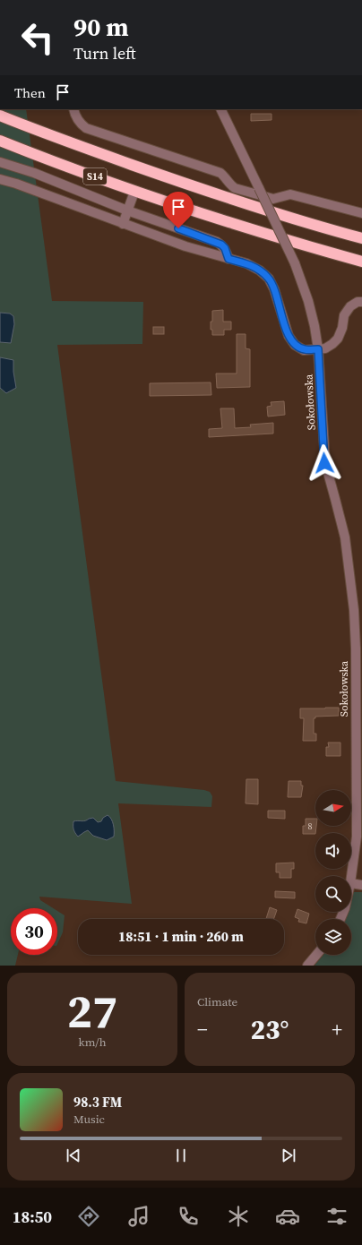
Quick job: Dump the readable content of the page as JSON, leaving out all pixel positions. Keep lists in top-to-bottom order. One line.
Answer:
{"streets":{"highway":["S14"],"street":["Sokołowska"]},"house_numbers":["8"],"north":"right","page":{"turn":["90 m","Turn left"],"then":"Then","limit":"30","trip":"18:51 · 1 min · 260 m","tile":[["27","km/h"],"Climate"],"heat":["−","23°","+"],"song":["98.3 FM","Music"],"tabs":"18:50"}}
